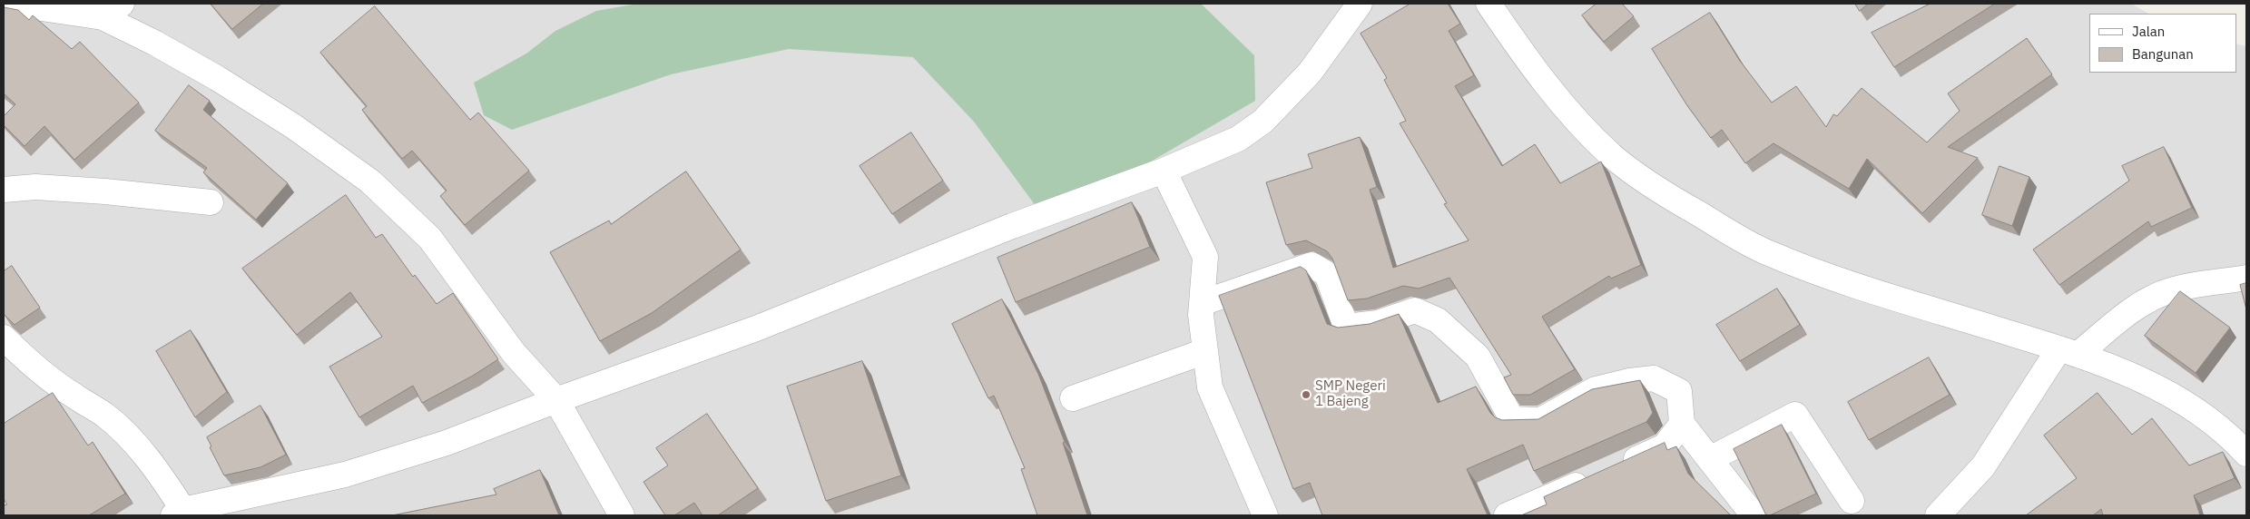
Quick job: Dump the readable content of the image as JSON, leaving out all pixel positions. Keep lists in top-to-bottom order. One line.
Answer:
{"places":["SMP Negeri 1 Bajeng"],"legend":["Jalan","Bangunan"]}
